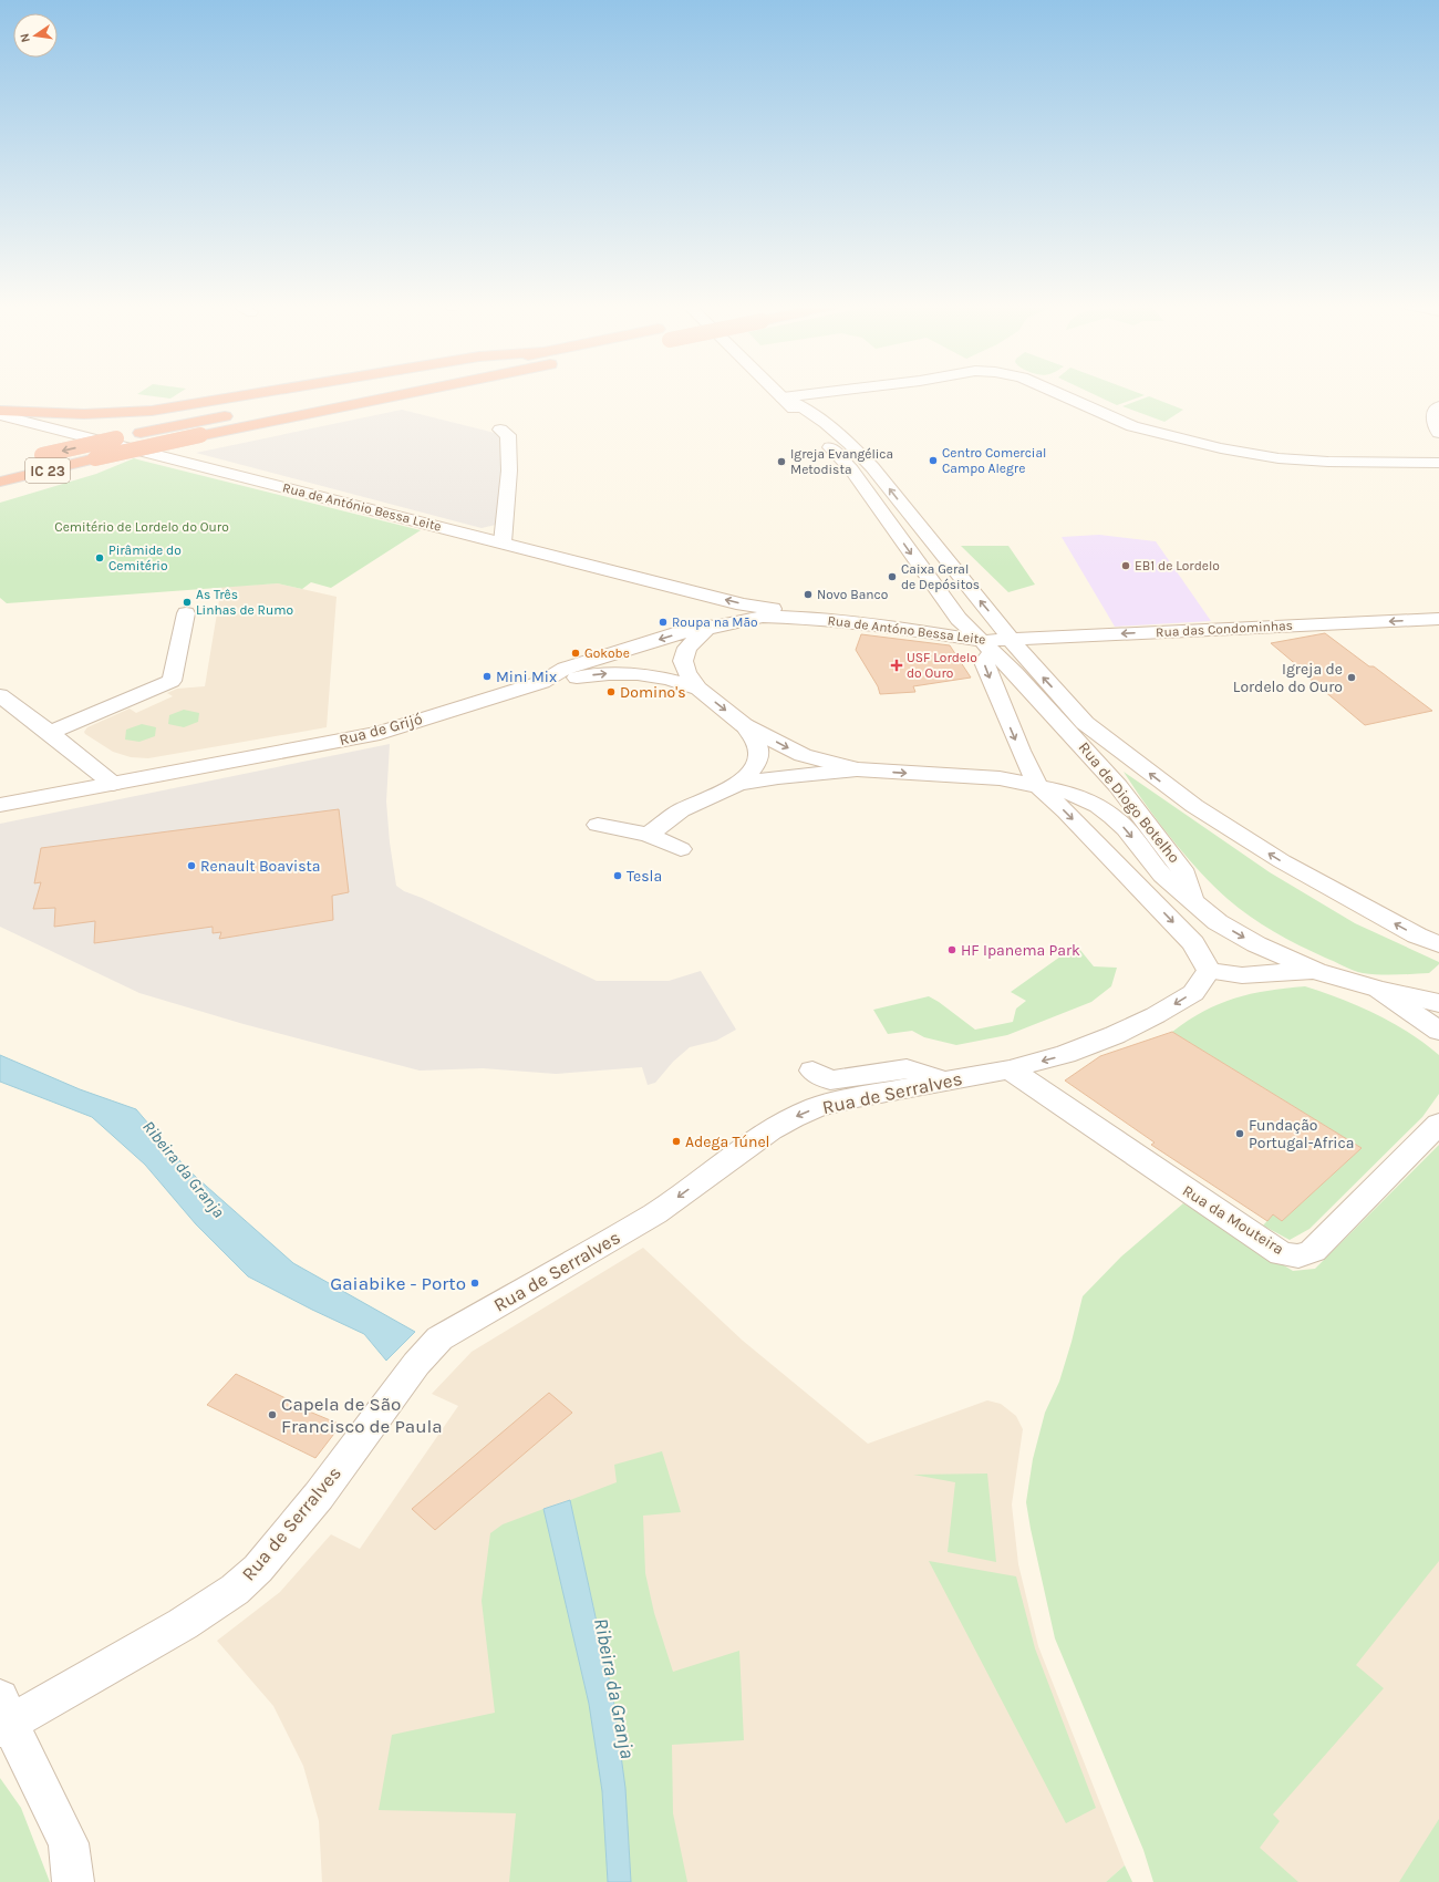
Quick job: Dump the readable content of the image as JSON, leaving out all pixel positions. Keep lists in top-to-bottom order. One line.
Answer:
{"streets":{"highway":["IC 23"],"main road":["Rua de António Bessa Leite","Rua das Condominhas","Rua de Antóno Bessa Leite","Rua de Grijó","Rua de Diogo Botelho","Rua de Serralves","Rua da Mouteira"]},"crossings":[["Rua de António Bessa Leite","Rua de Antóno Bessa Leite"],["Rua das Condominhas","Rua de Antóno Bessa Leite"],["Rua das Condominhas","Rua de Diogo Botelho"],["Rua de Antóno Bessa Leite","Rua de Grijó"],["Rua de Antóno Bessa Leite","Rua de Diogo Botelho"],["Rua de Serralves","Rua da Mouteira"]],"one_way":["Rua de Serralves"],"water":["Ribeira da Granja"],"parks":["Cemitério de Lordelo do Ouro"],"places":{"other":["Centro Comercial Campo Alegre","Igreja Evangélica Metodista","Pirâmide do Cemitério","EB1 de Lordelo","Caixa Geral de Depósitos","Novo Banco","As Três Linhas de Rumo","Roupa na Mão","Gokobe","Mini Mix","Igreja de Lordelo do Ouro","Domino's","Renault Boavista","Tesla","HF Ipanema Park","Fundação Portugal-Africa","Adega Túnel","Gaiabike - Porto","Capela de São Francisco de Paula"],"health":["USF Lordelo do Ouro"]},"north":"left"}
